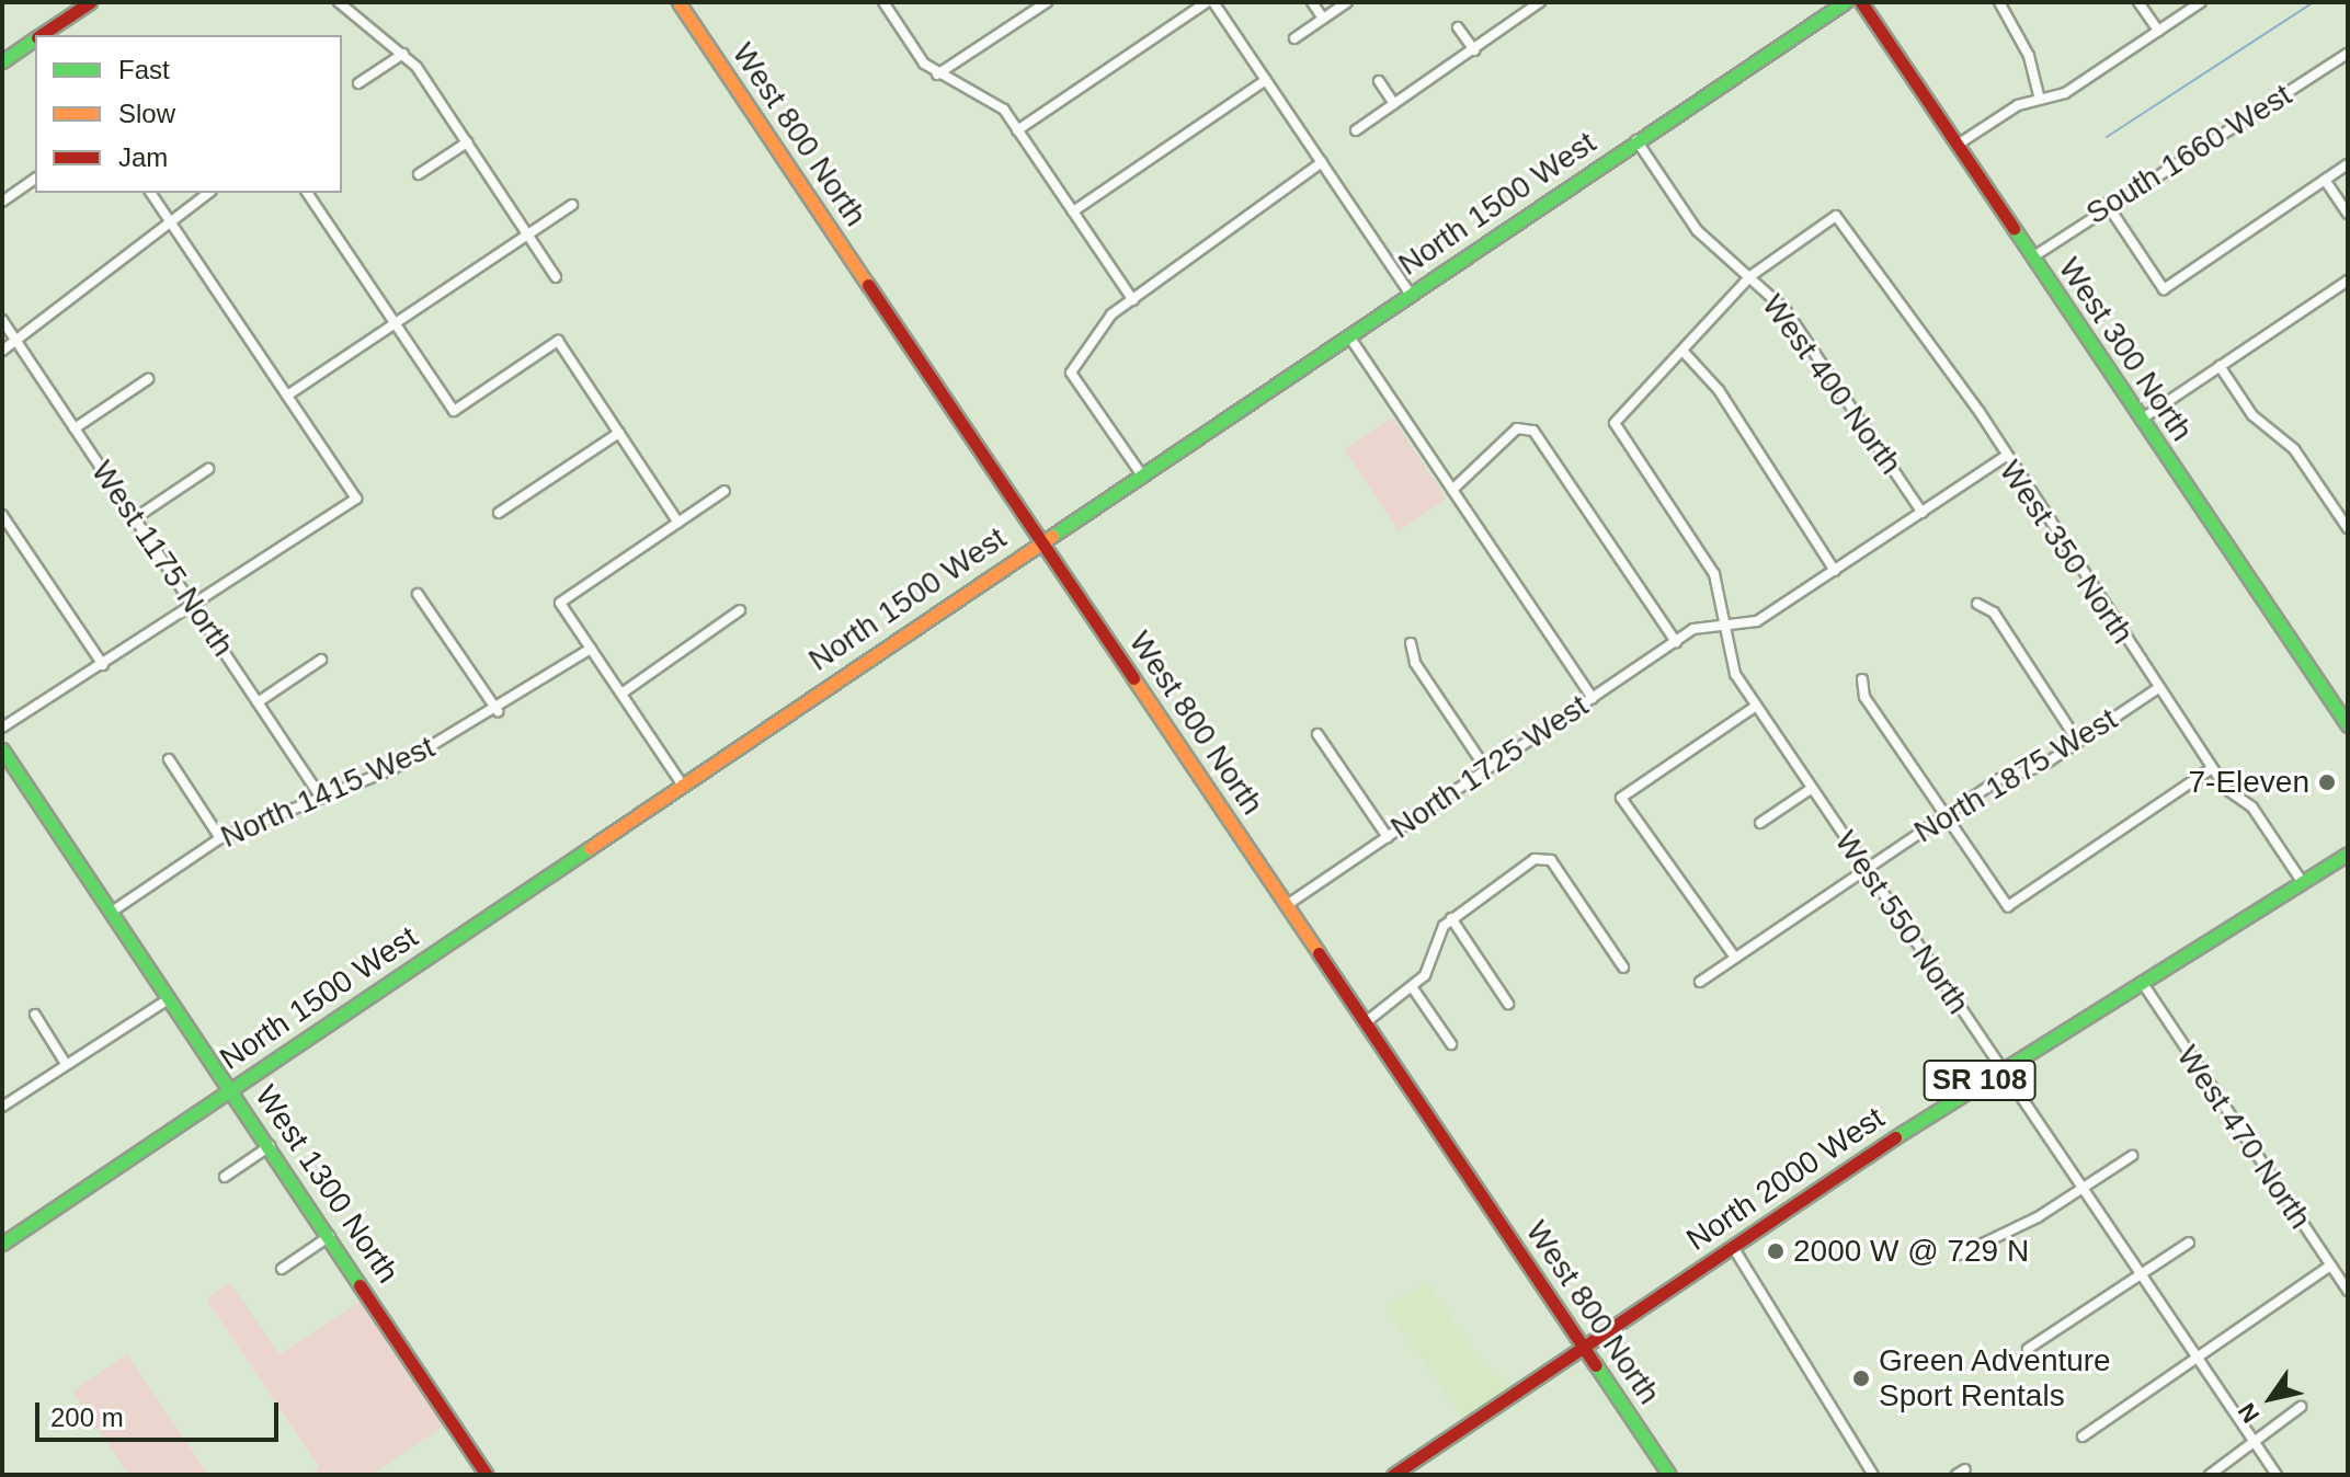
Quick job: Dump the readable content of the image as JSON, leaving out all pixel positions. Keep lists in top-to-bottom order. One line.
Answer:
{"streets":{"street":["West 800 North","South 1660 West","North 1500 West","West 300 North","West 400 North","West 350 North","West 1175 North","North 1725 West","North 1875 West","North 1415 West","West 550 North","SR 108","West 470 North","North 2000 West","West 1300 North"]},"crossings":[["West 800 North","North 1500 West"],["West 800 North","North 1725 West"],["West 800 North","North 2000 West"],["South 1660 West","West 300 North"],["North 1500 West","West 400 North"],["North 1500 West","West 1300 North"],["West 400 North","West 350 North"],["West 350 North","North 1875 West"],["West 350 North","North 2000 West"],["West 1175 North","North 1415 West"],["North 1725 West","West 550 North"],["North 1875 West","West 550 North"],["North 1415 West","West 1300 North"],["West 550 North","North 2000 West"],["West 470 North","North 2000 West"]],"places":["7-Eleven","2000 W @ 729 N","Green Adventure Sport Rentals"],"legend":["Fast","Slow","Jam"],"scale_bar":"200 m","north":"bottom left"}
